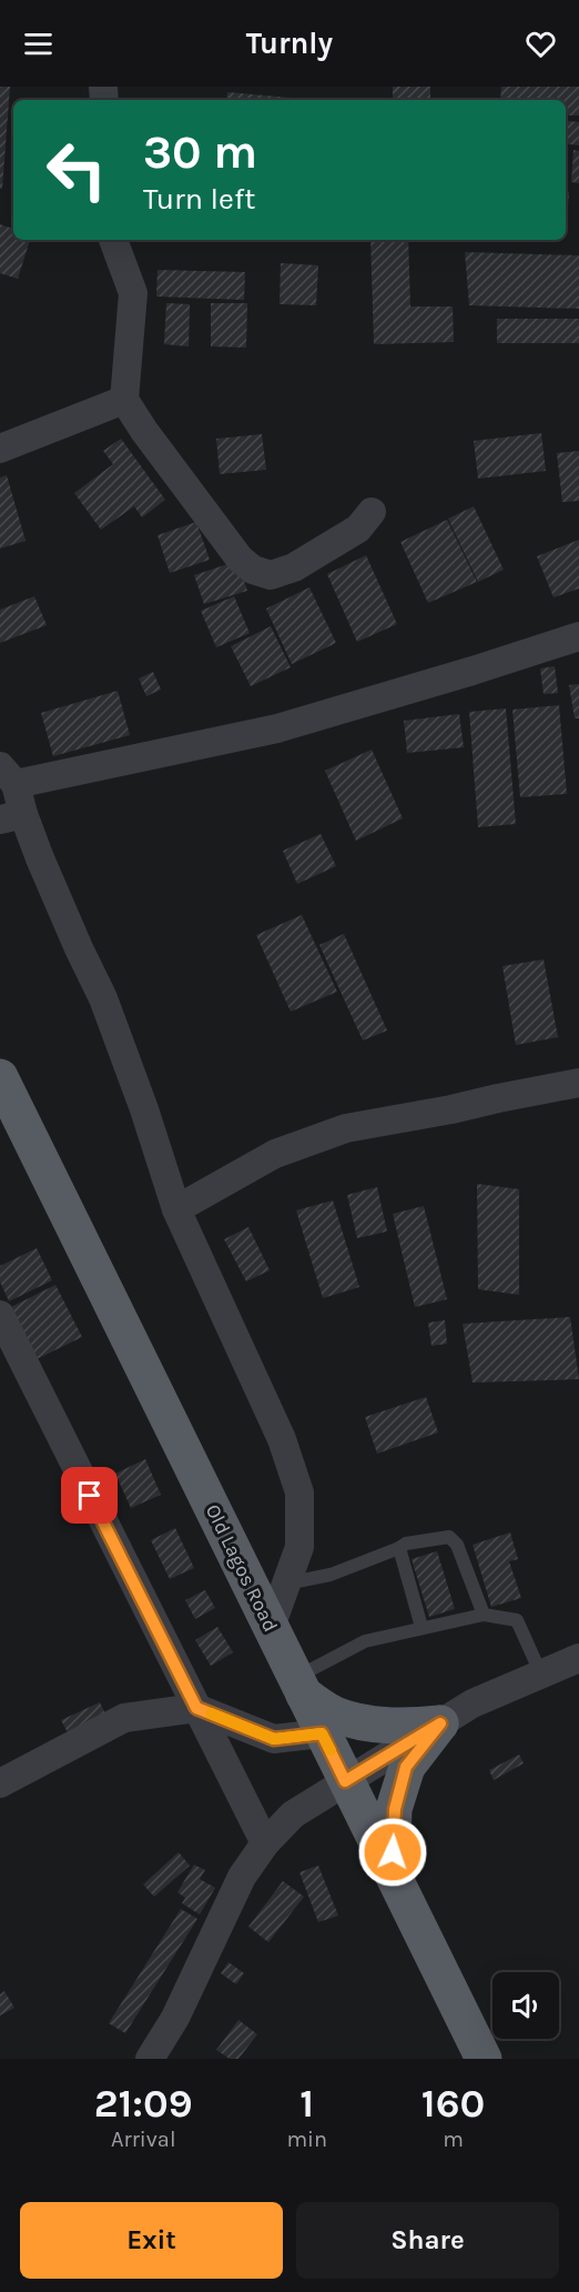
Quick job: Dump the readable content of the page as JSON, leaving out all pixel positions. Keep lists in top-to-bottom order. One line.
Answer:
{"streets":{"main road":["Old Lagos Road"]},"page":{"header":"Turnly","turn":["30 m","Turn left"],"eta":["21:09","Arrival","1","min","160","m"],"buttons":["Exit","Share"]}}
